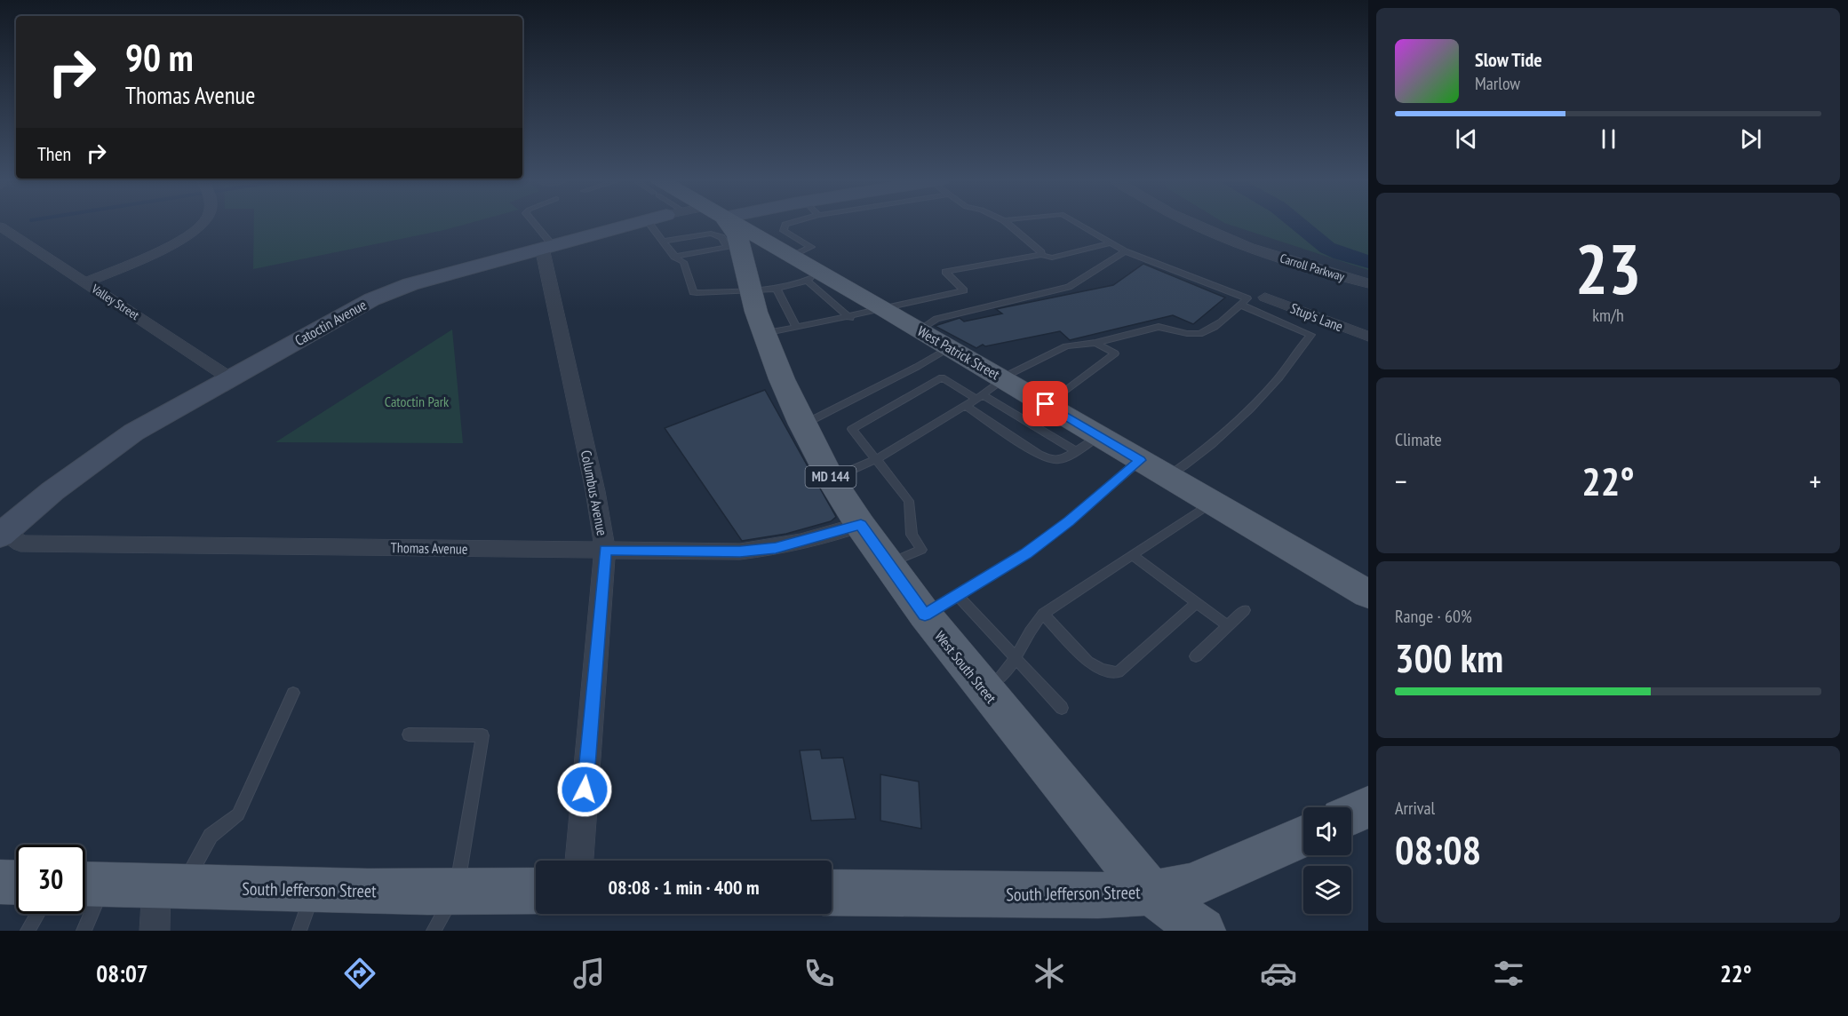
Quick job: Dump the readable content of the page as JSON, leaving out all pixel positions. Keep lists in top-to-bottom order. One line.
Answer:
{"streets":{"main road":["West Patrick Street","MD 144","West South Street","South Jefferson Street"],"street":["Carroll Parkway","Valley Street","Stup's Lane","Catoctin Avenue","Columbus Avenue","Thomas Avenue"]},"crossings":[["Valley Street","Catoctin Avenue"],["Catoctin Avenue","Columbus Avenue"],["Catoctin Avenue","Thomas Avenue"],["Columbus Avenue","Thomas Avenue"],["Thomas Avenue","West South Street"],["West South Street","South Jefferson Street"]],"parks":["Catoctin Park"],"page":{"turn":["90 m","Thomas Avenue"],"song":["Slow Tide","Marlow"],"then":"Then","tile":[["23","km/h"],"Climate",["Range · 60%","300 km"],["Arrival","08:08"]],"heat":["−","22°","+"],"limit":"30","trip":"08:08 · 1 min · 400 m","tabs":["08:07","22°"]}}
